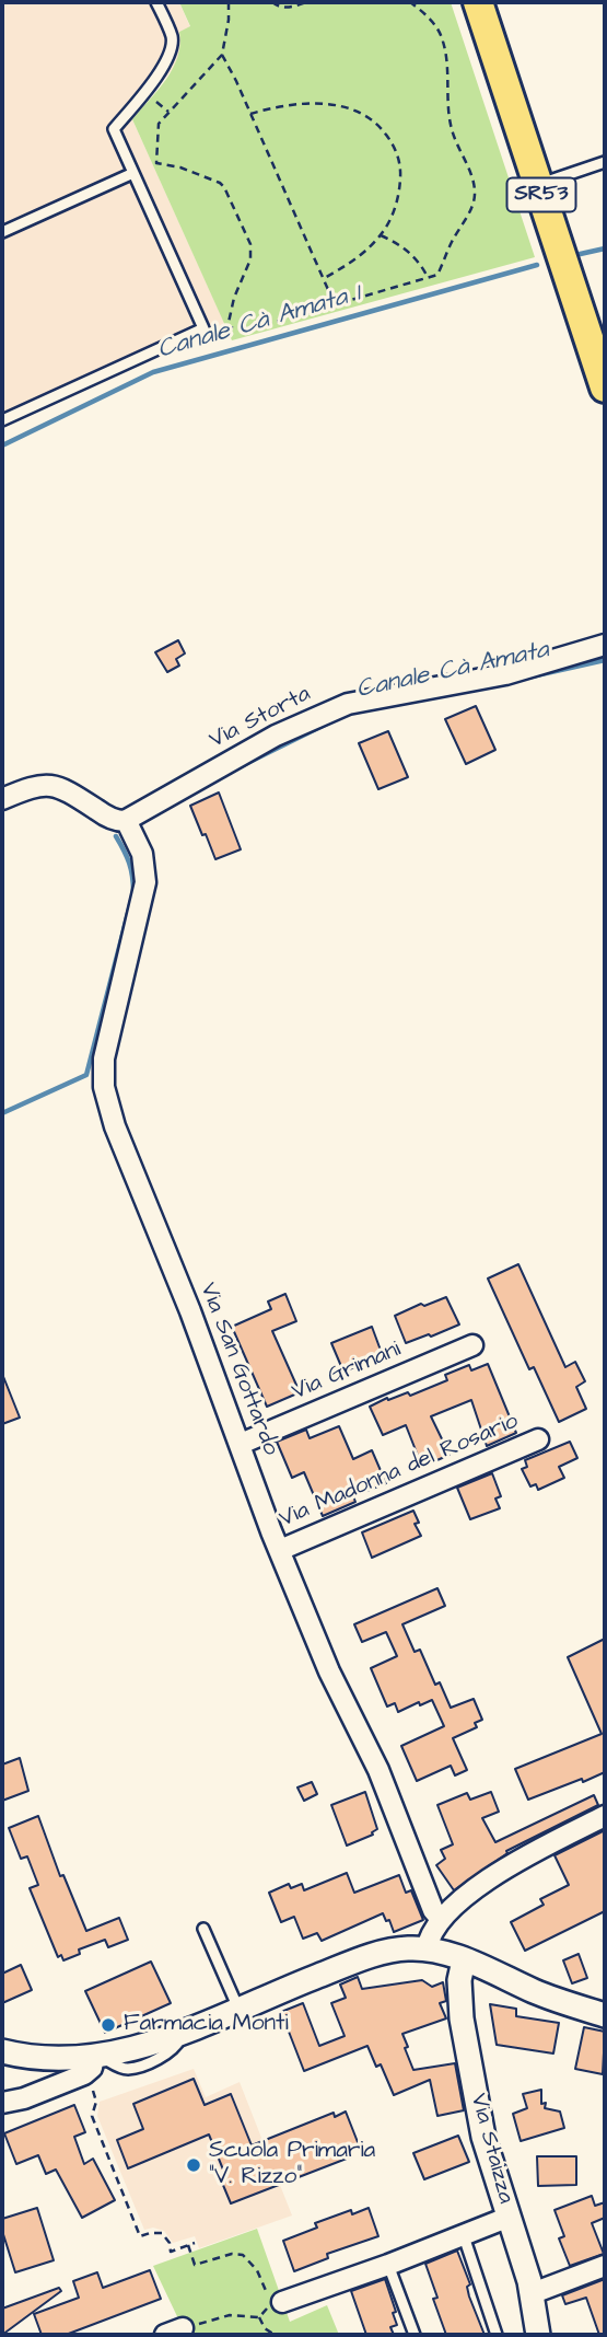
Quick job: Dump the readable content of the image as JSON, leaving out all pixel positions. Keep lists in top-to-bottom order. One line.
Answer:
{"streets":{"main road":["SR53"],"street":["Via Storta","Via San Gottardo","Via Grimani","Via Madonna del Rosario","Via Staizza"]},"crossings":[["Via Storta","Via San Gottardo"],["Via San Gottardo","Via Grimani"],["Via San Gottardo","Via Madonna del Rosario"]],"water":["Canale Cà Amata 1","Canale Cà Amata"],"places":["Farmacia Monti","Scuola Primaria \"V. Rizzo\""]}
